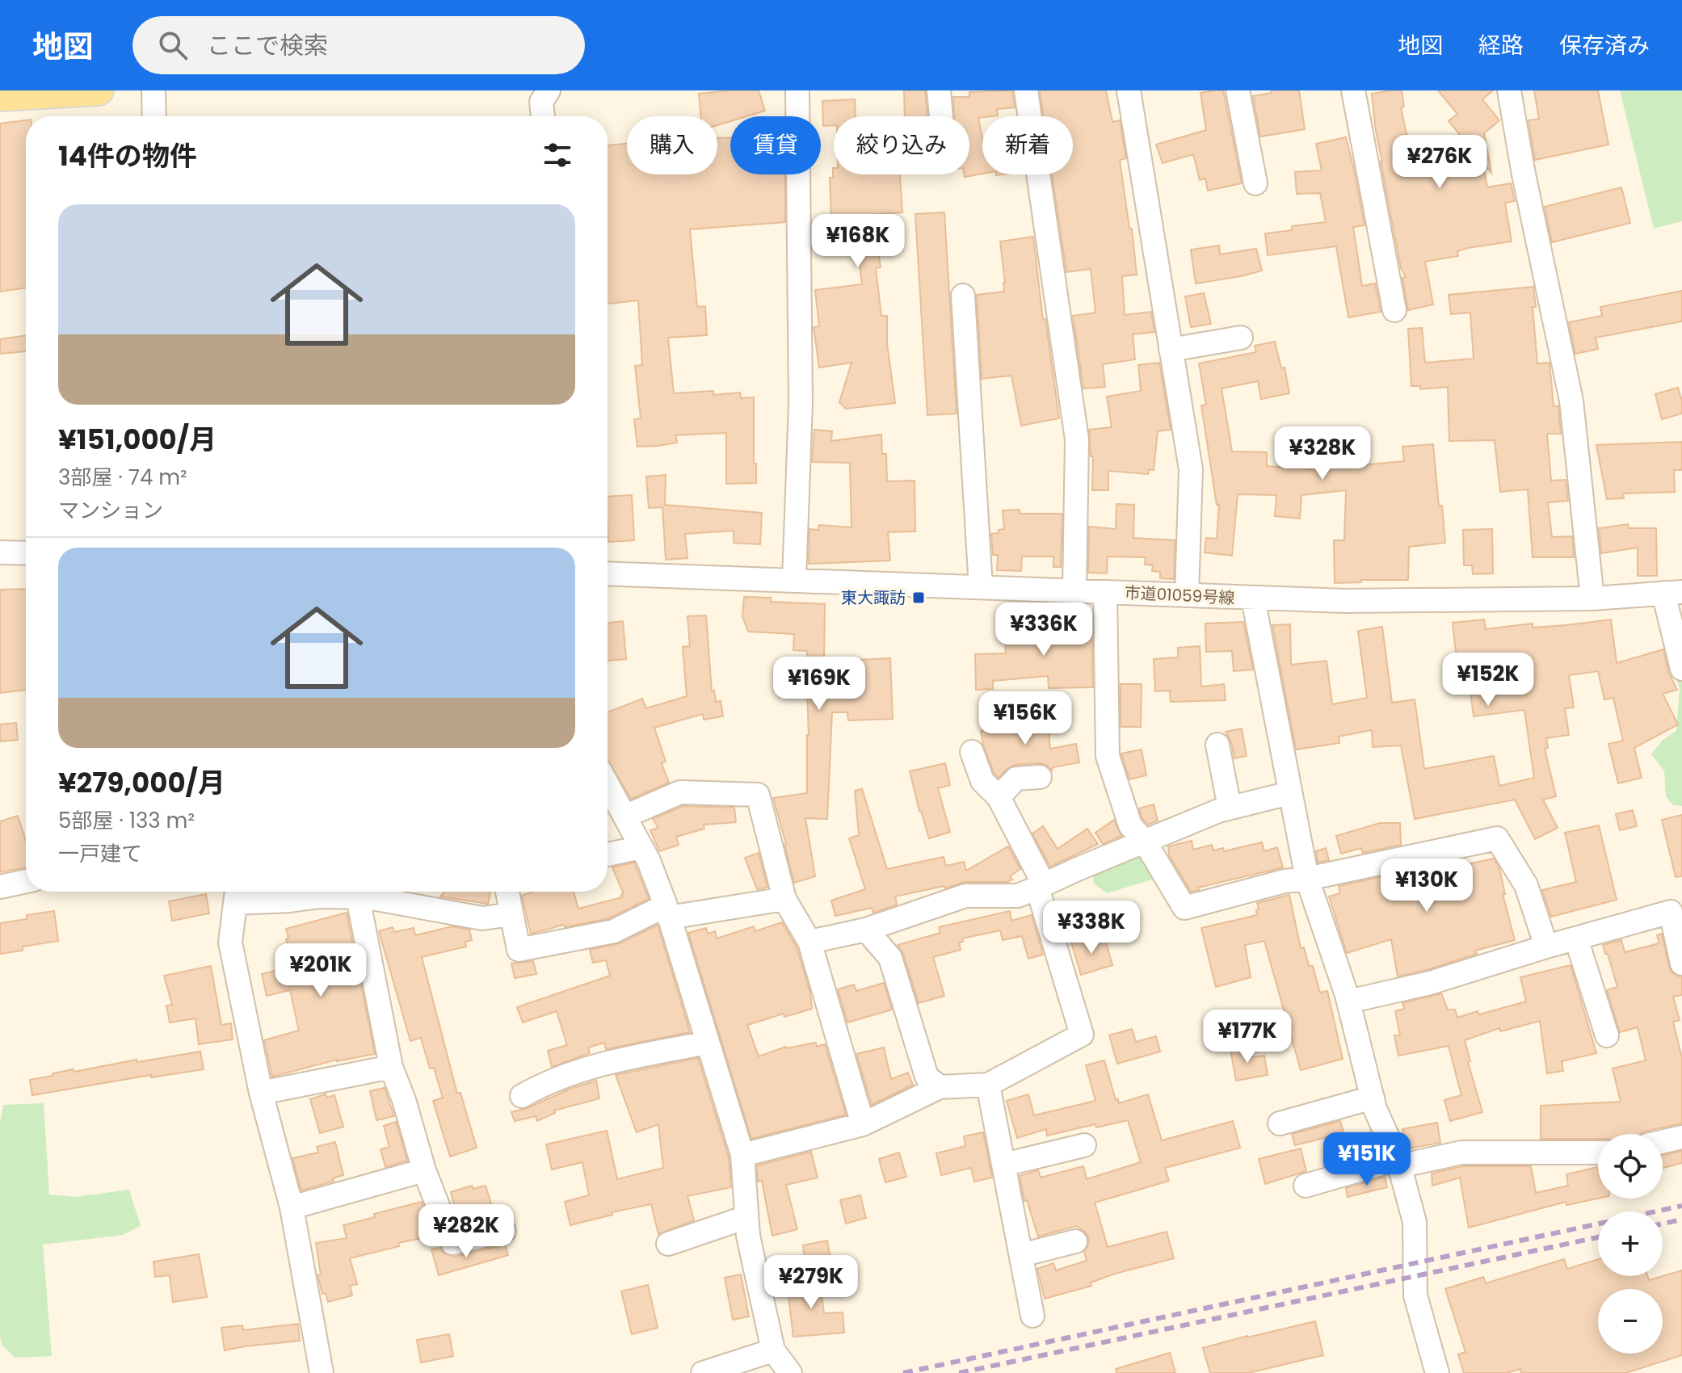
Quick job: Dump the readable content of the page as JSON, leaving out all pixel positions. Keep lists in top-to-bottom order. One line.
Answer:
{"streets":{"street":["市道01059号線"]},"places":{"transit":["東大諏訪"]},"page":{"header":"地図","search":"ここで検索","nav":["地図","経路","保存済み"],"chip":["購入","賃貸","絞り込み","新着"],"heading":"14件の物件","price":["¥276K","¥168K","¥328K","¥336K","¥152K","¥169K","¥156K","¥130K","¥338K","¥201K","¥177K","¥151K","¥282K","¥279K"],"list":[{"name":"¥151,000/月","note":"3部屋 · 74 m² · マンション"},{"name":"¥279,000/月","note":"5部屋 · 133 m² · 一戸建て"}],"map_buttons":["+","−"]}}
